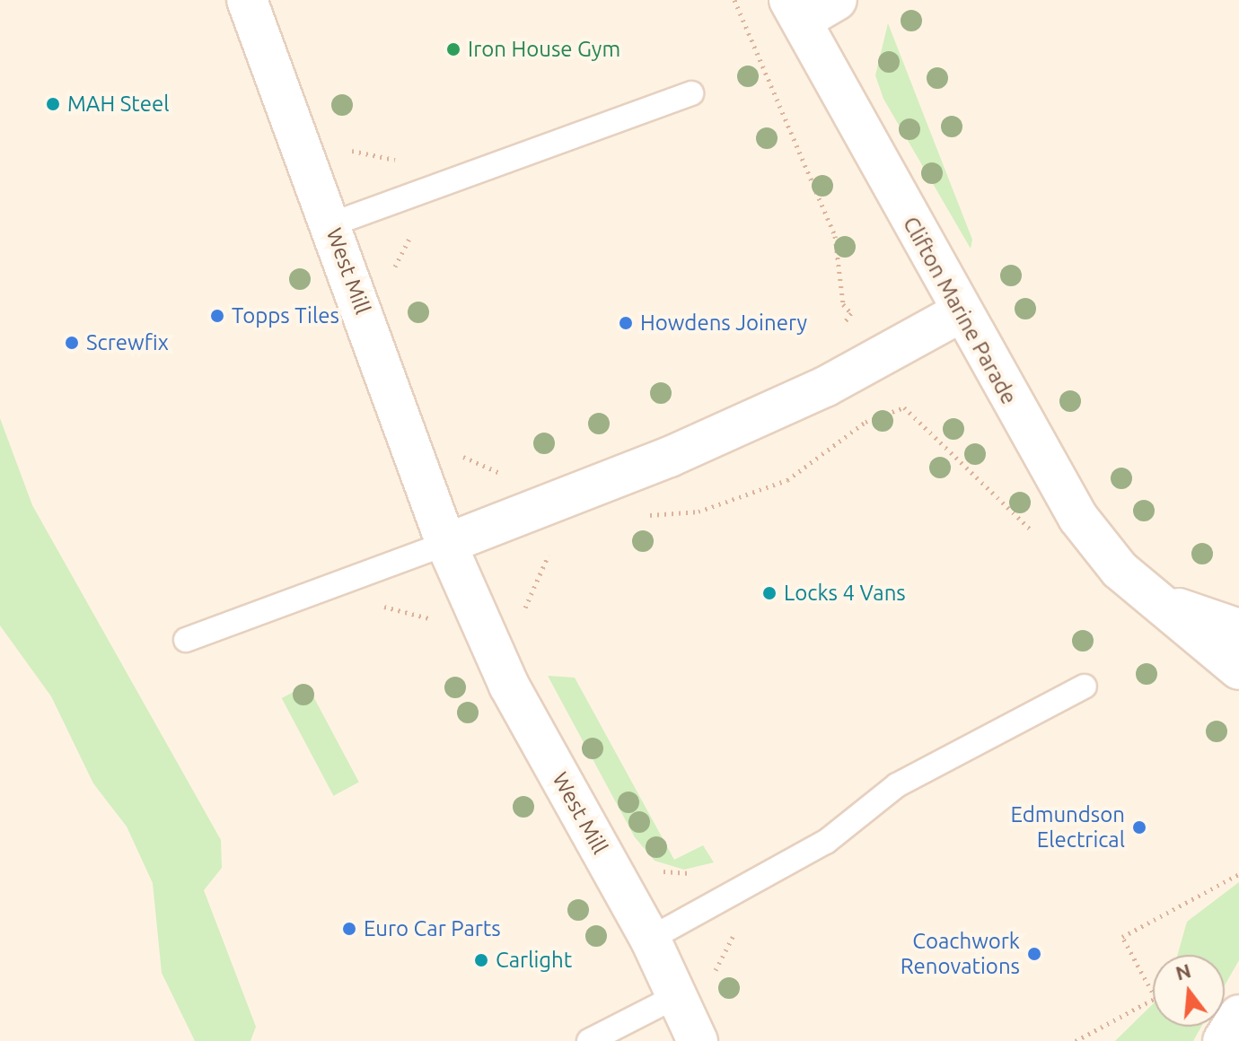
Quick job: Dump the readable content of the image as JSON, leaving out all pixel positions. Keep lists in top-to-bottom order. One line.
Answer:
{"streets":{"street":["West Mill","Clifton Marine Parade"]},"places":["Iron House Gym","MAH Steel","Topps Tiles","Howdens Joinery","Screwfix","Locks 4 Vans","Edmundson Electrical","Euro Car Parts","Coachwork Renovations","Carlight"],"north":"top"}
